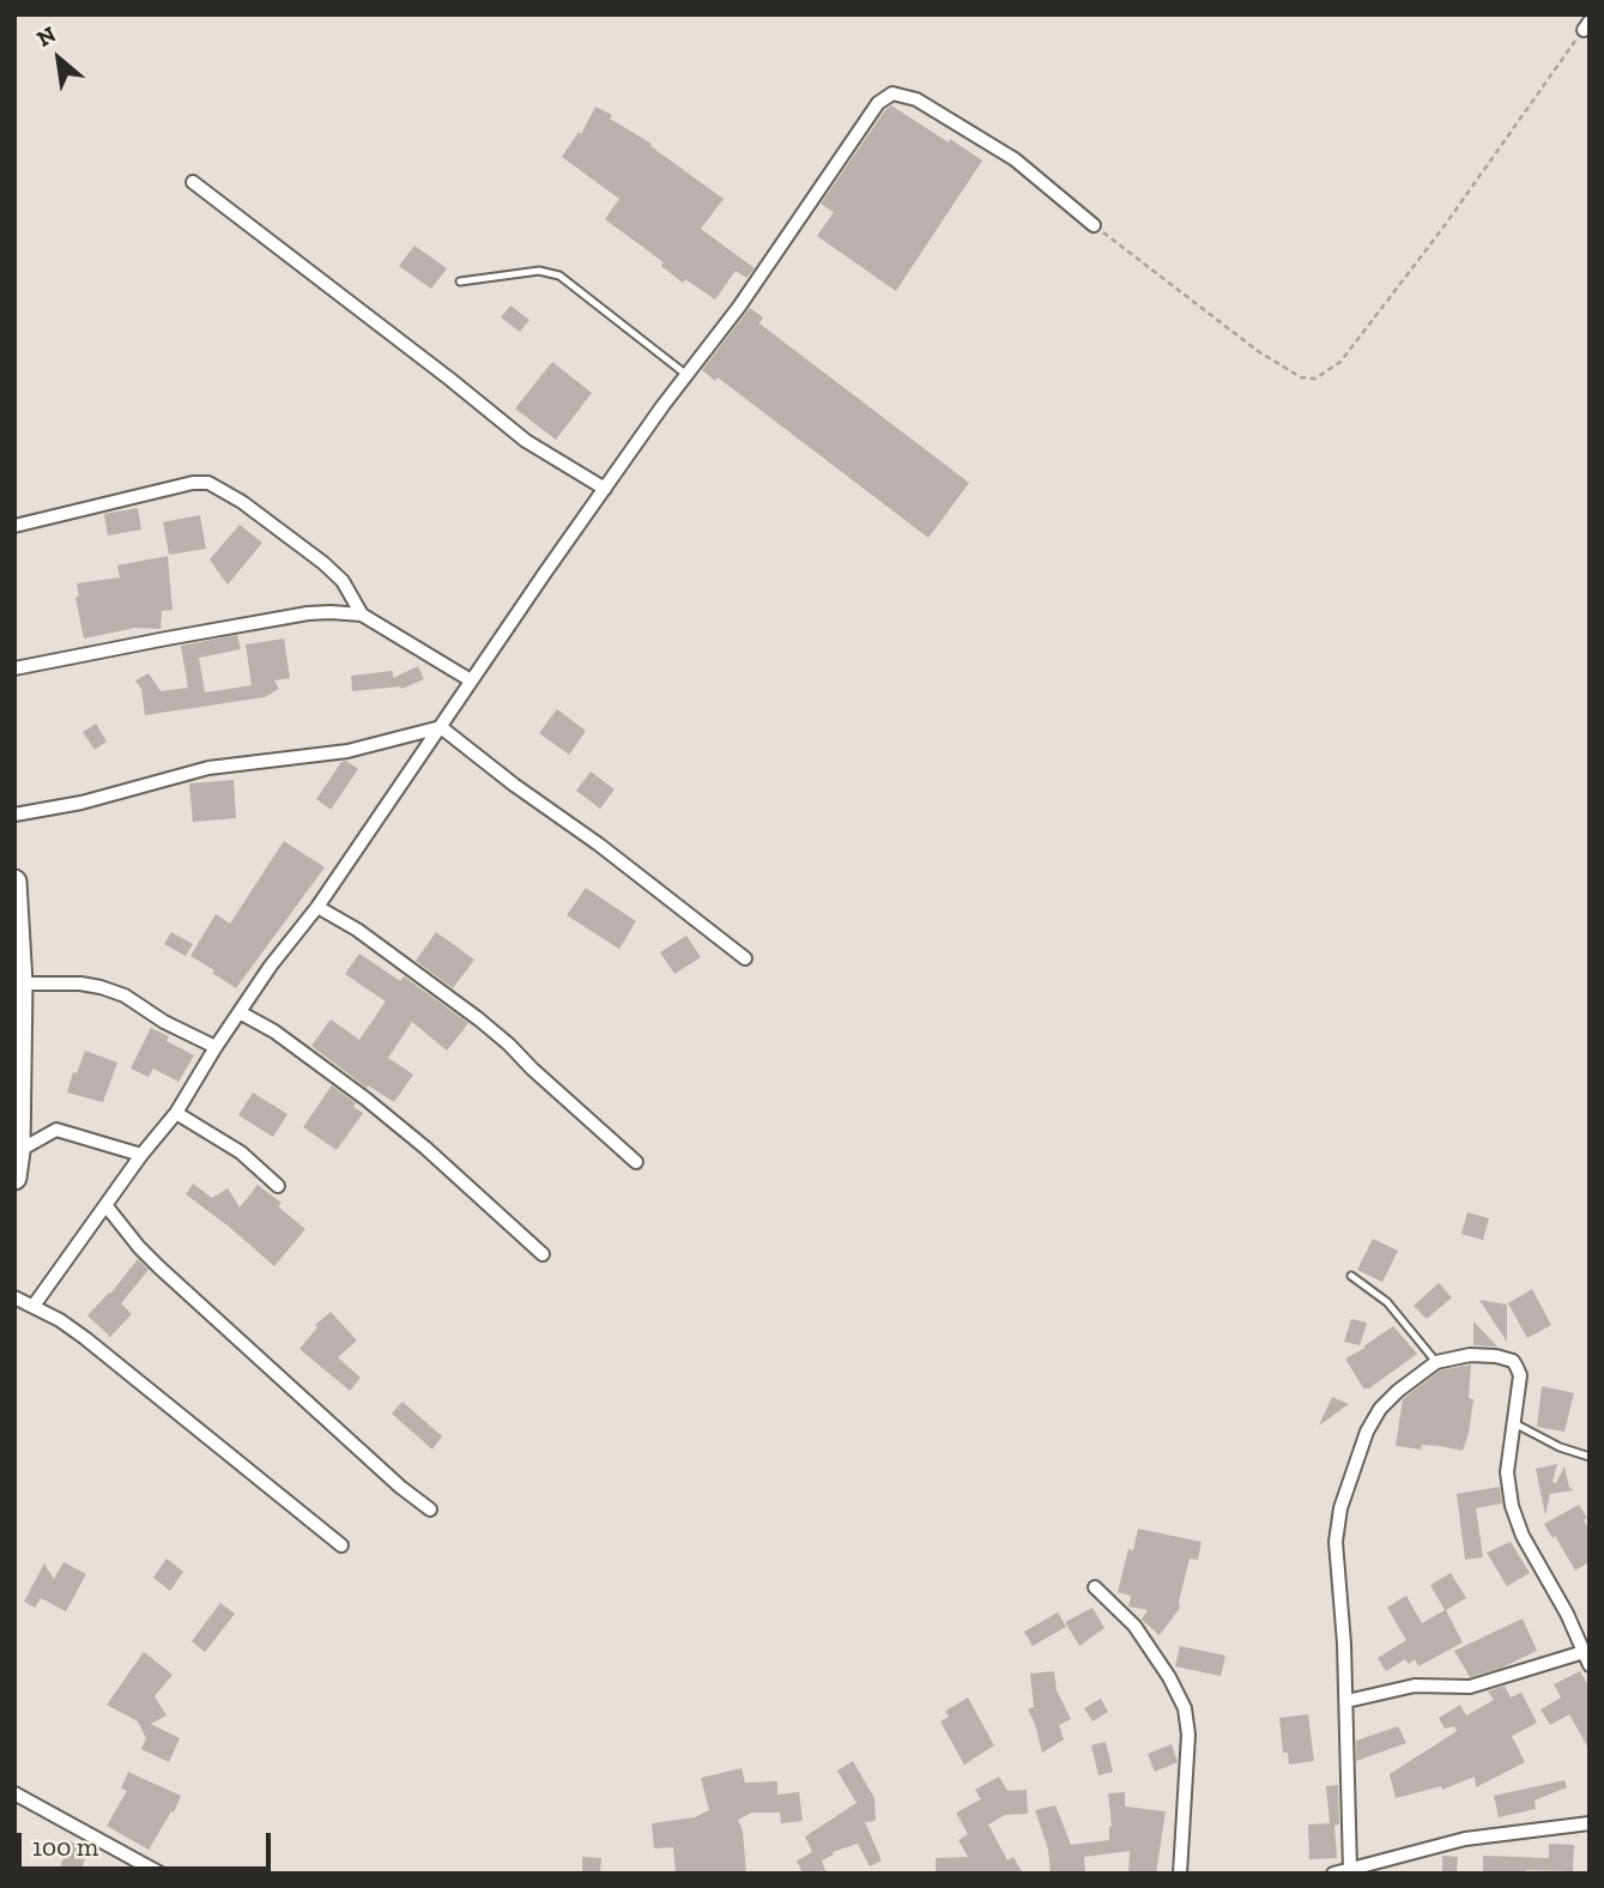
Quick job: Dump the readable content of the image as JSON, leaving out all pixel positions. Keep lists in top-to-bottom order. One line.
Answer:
{"scale_bar":"100 m","north":"top left"}
